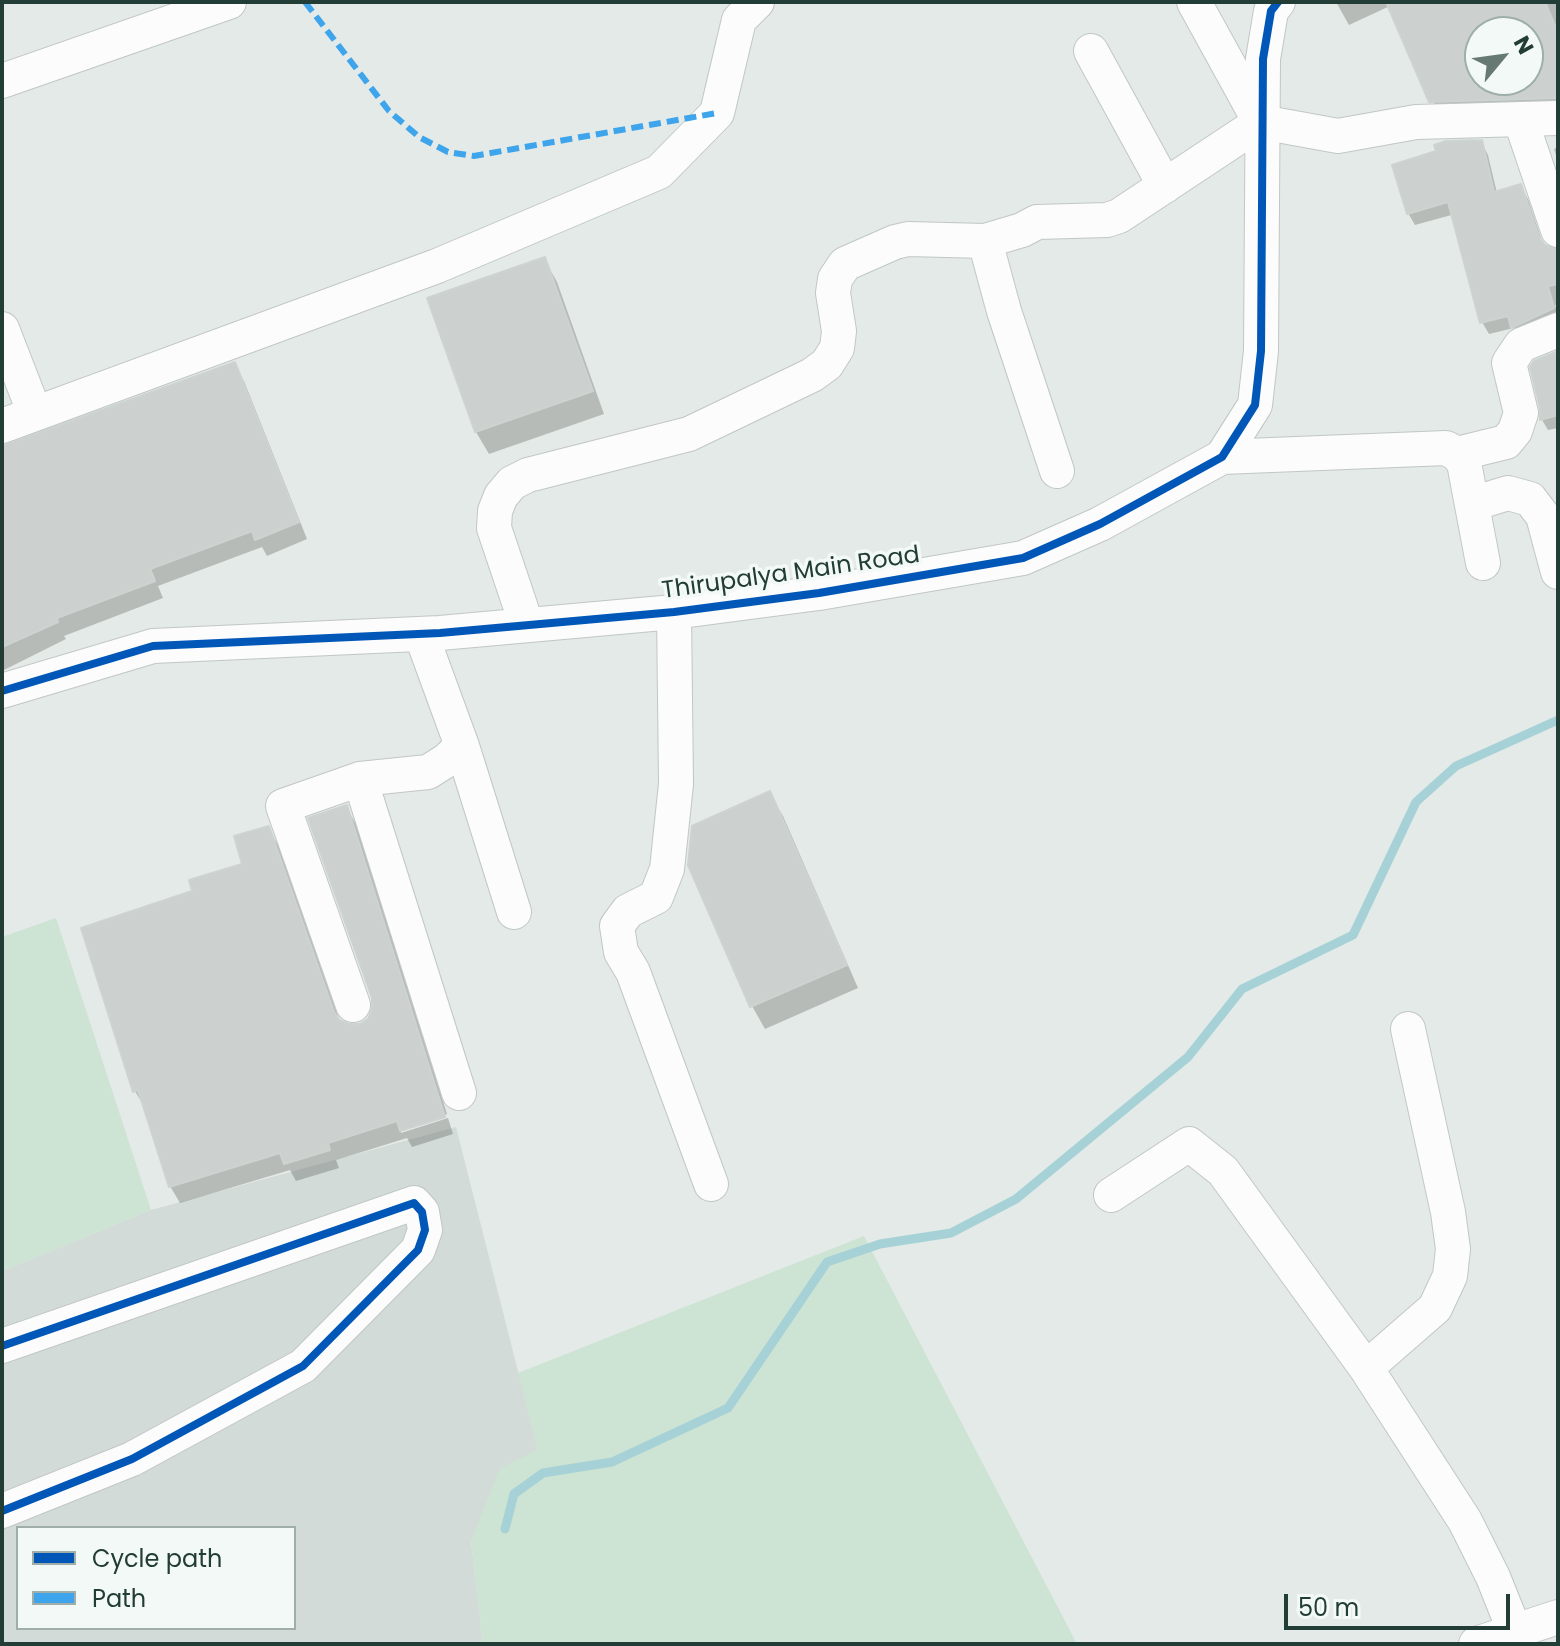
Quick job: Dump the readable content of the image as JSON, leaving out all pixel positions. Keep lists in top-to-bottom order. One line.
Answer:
{"streets":{"street":["Thirupalya Main Road"]},"legend":["Cycle path","Path"],"scale_bar":"50 m","north":"top right"}
